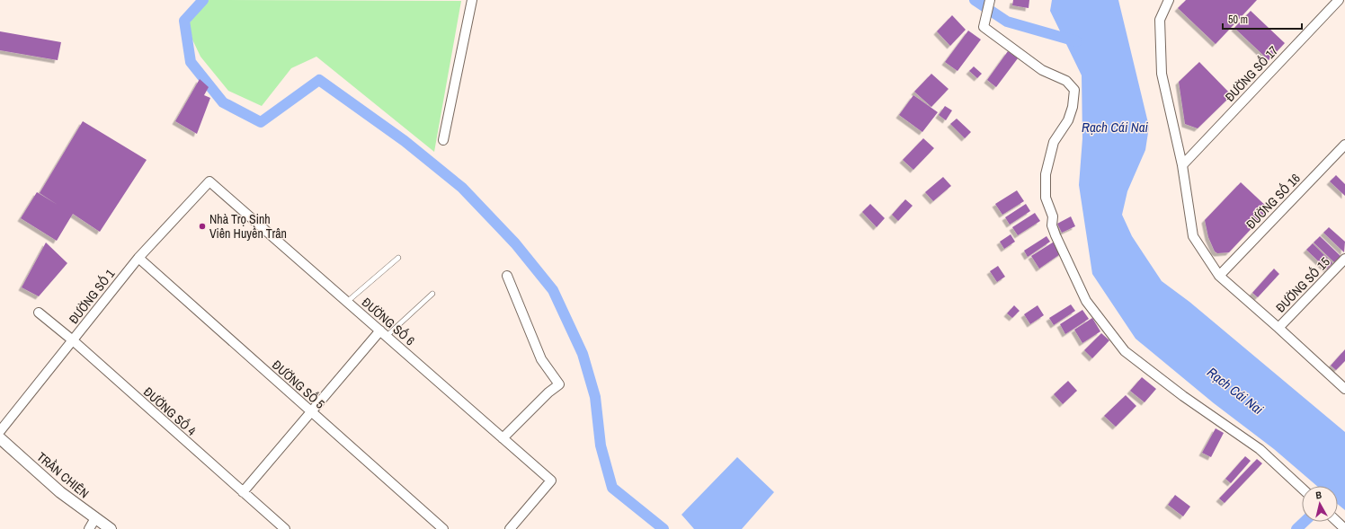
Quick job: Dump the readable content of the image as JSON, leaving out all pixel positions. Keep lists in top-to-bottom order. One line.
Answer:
{"streets":{"street":["ĐƯỜNG SỐ 17","ĐƯỜNG SỐ 16","ĐƯỜNG SỐ 15","ĐƯỜNG SỐ 1","ĐƯỜNG SỐ 6","ĐƯỜNG SỐ 5","ĐƯỜNG SỐ 4","TRẦN CHIÊN"]},"crossings":[["ĐƯỜNG SỐ 1","ĐƯỜNG SỐ 6"],["ĐƯỜNG SỐ 1","ĐƯỜNG SỐ 5"],["ĐƯỜNG SỐ 1","ĐƯỜNG SỐ 4"]],"water":["Rạch Cái Nai"],"places":["Nhà Trọ Sinh Viên Huyền Trân"],"scale_bar":"50 m","north":"top"}
